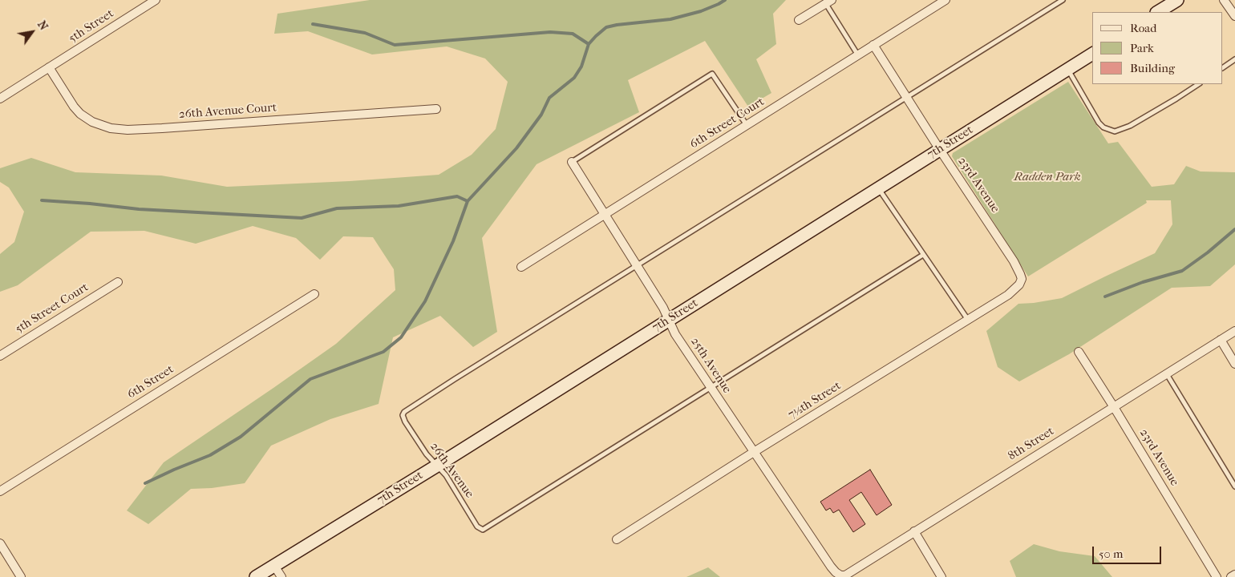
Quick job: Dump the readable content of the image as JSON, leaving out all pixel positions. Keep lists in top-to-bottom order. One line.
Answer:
{"streets":{"main road":["7th Street"],"street":["5th Street","26th Avenue Court","6th Street Court","23rd Avenue","5th Street Court","25th Avenue","6th Street","7½th Street","8th Street"],"lane":["26th Avenue"]},"crossings":[["5th Street","26th Avenue Court"],["6th Street Court","23rd Avenue"],["6th Street Court","25th Avenue"],["7th Street","23rd Avenue"],["7th Street","25th Avenue"],["7th Street","26th Avenue"],["23rd Avenue","7½th Street"],["23rd Avenue","8th Street"],["25th Avenue","7½th Street"],["25th Avenue","8th Street"],["25th Avenue","26th Avenue"]],"parks":["Radden Park"],"legend":["Road","Park","Building"],"scale_bar":"50 m","north":"top right"}
